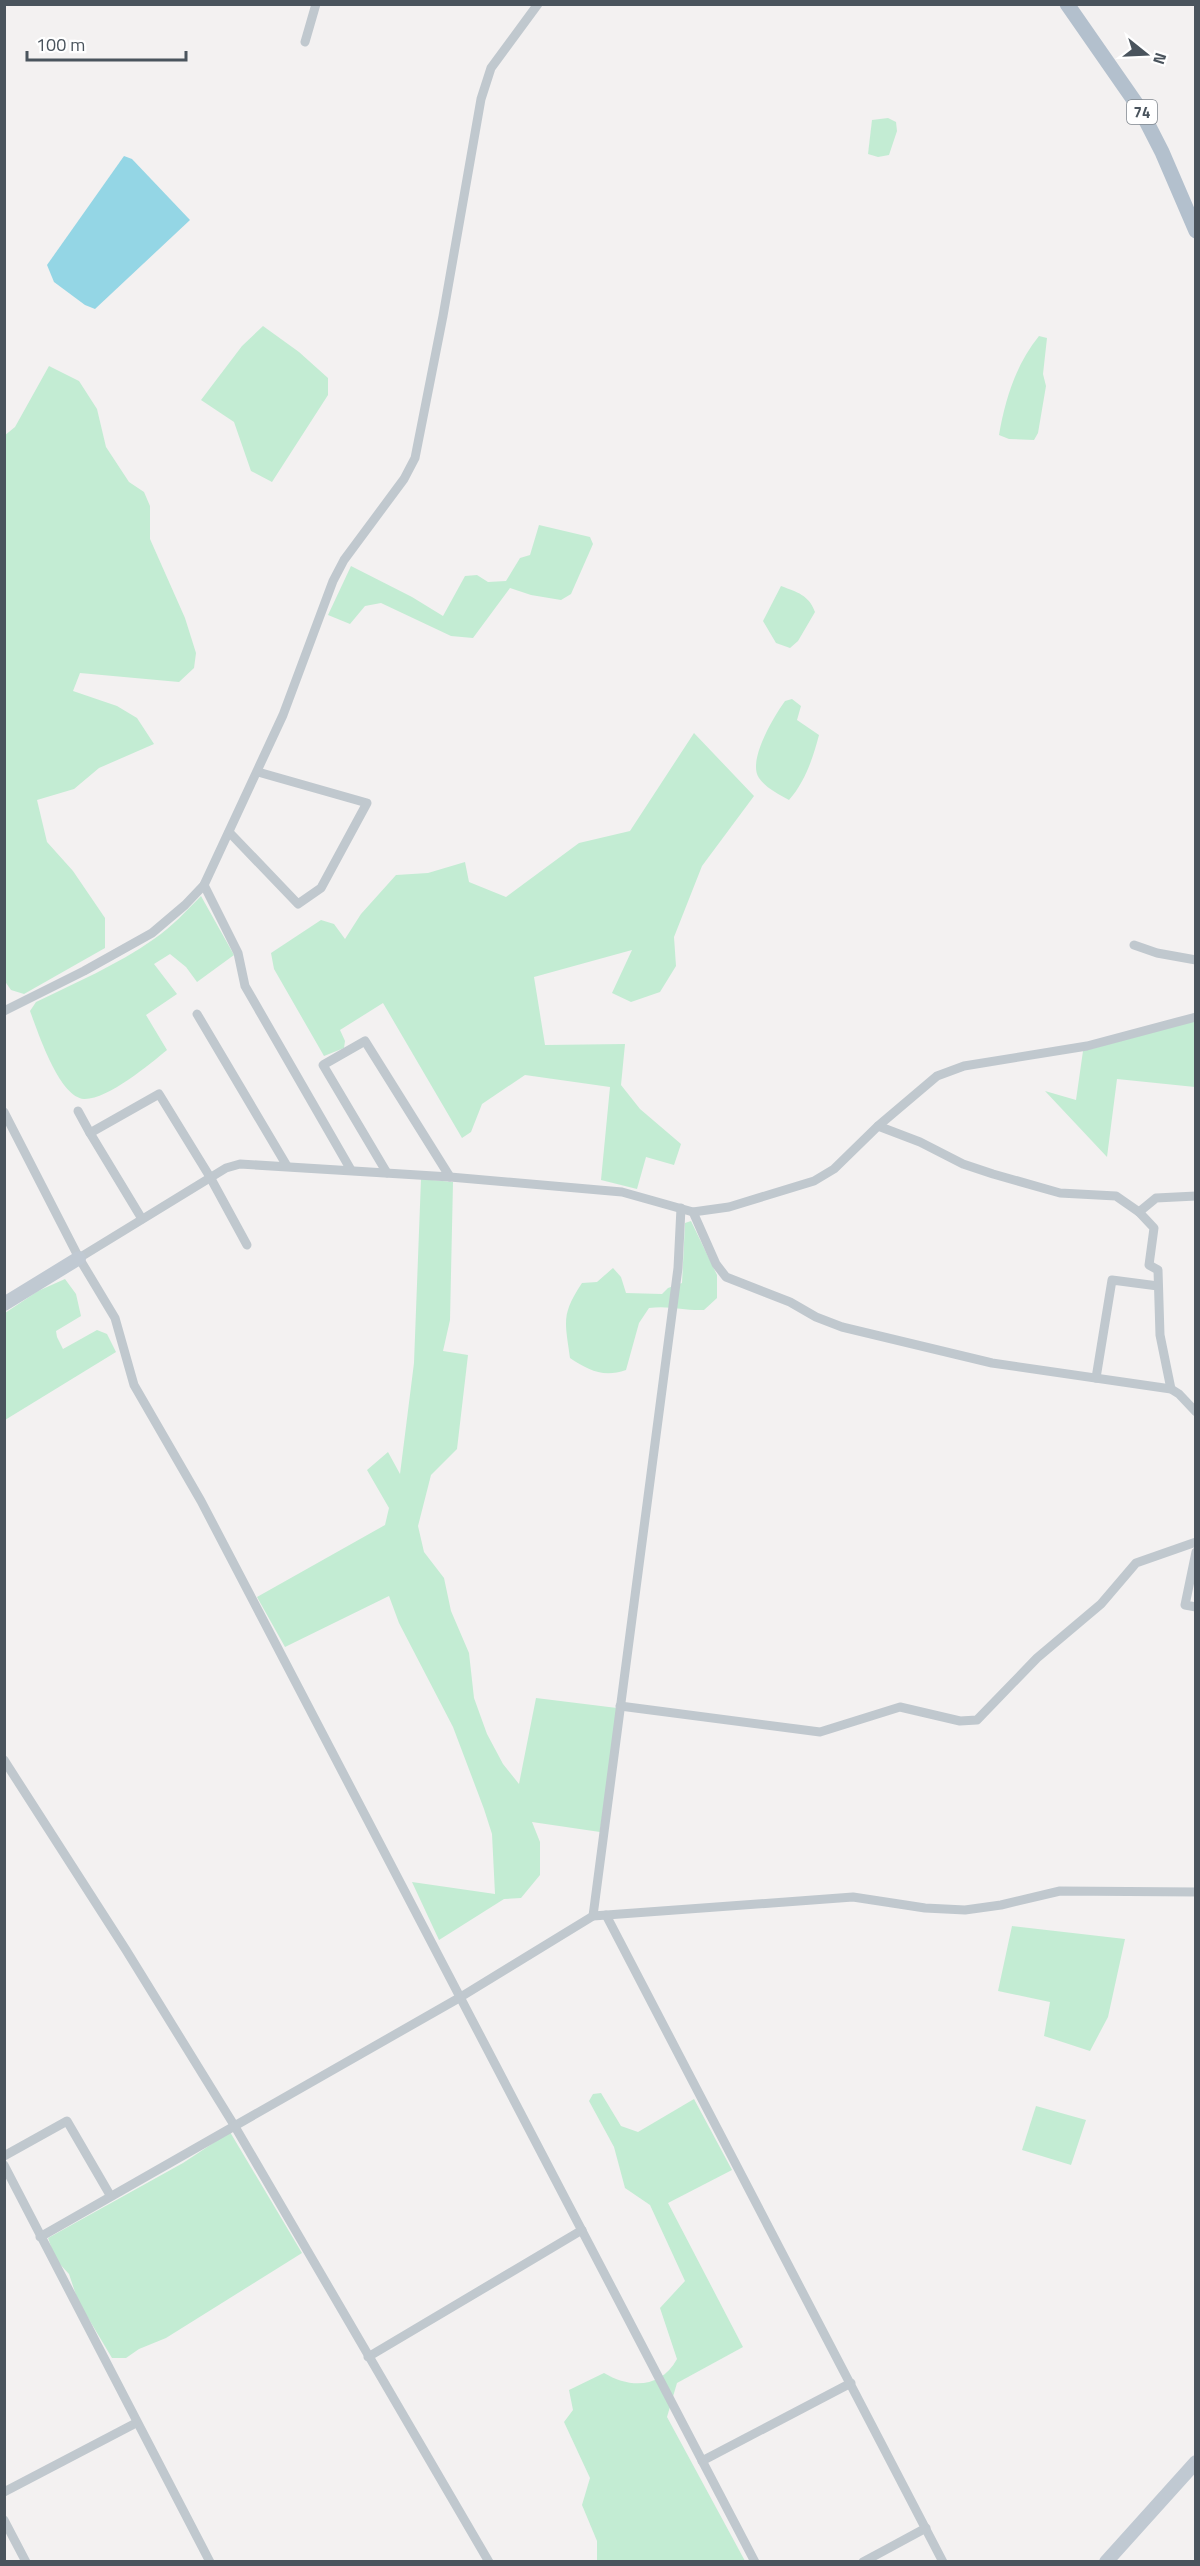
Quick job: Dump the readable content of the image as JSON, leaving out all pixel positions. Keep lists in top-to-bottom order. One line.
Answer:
{"streets":{"main road":["74"]},"scale_bar":"100 m","north":"right"}
